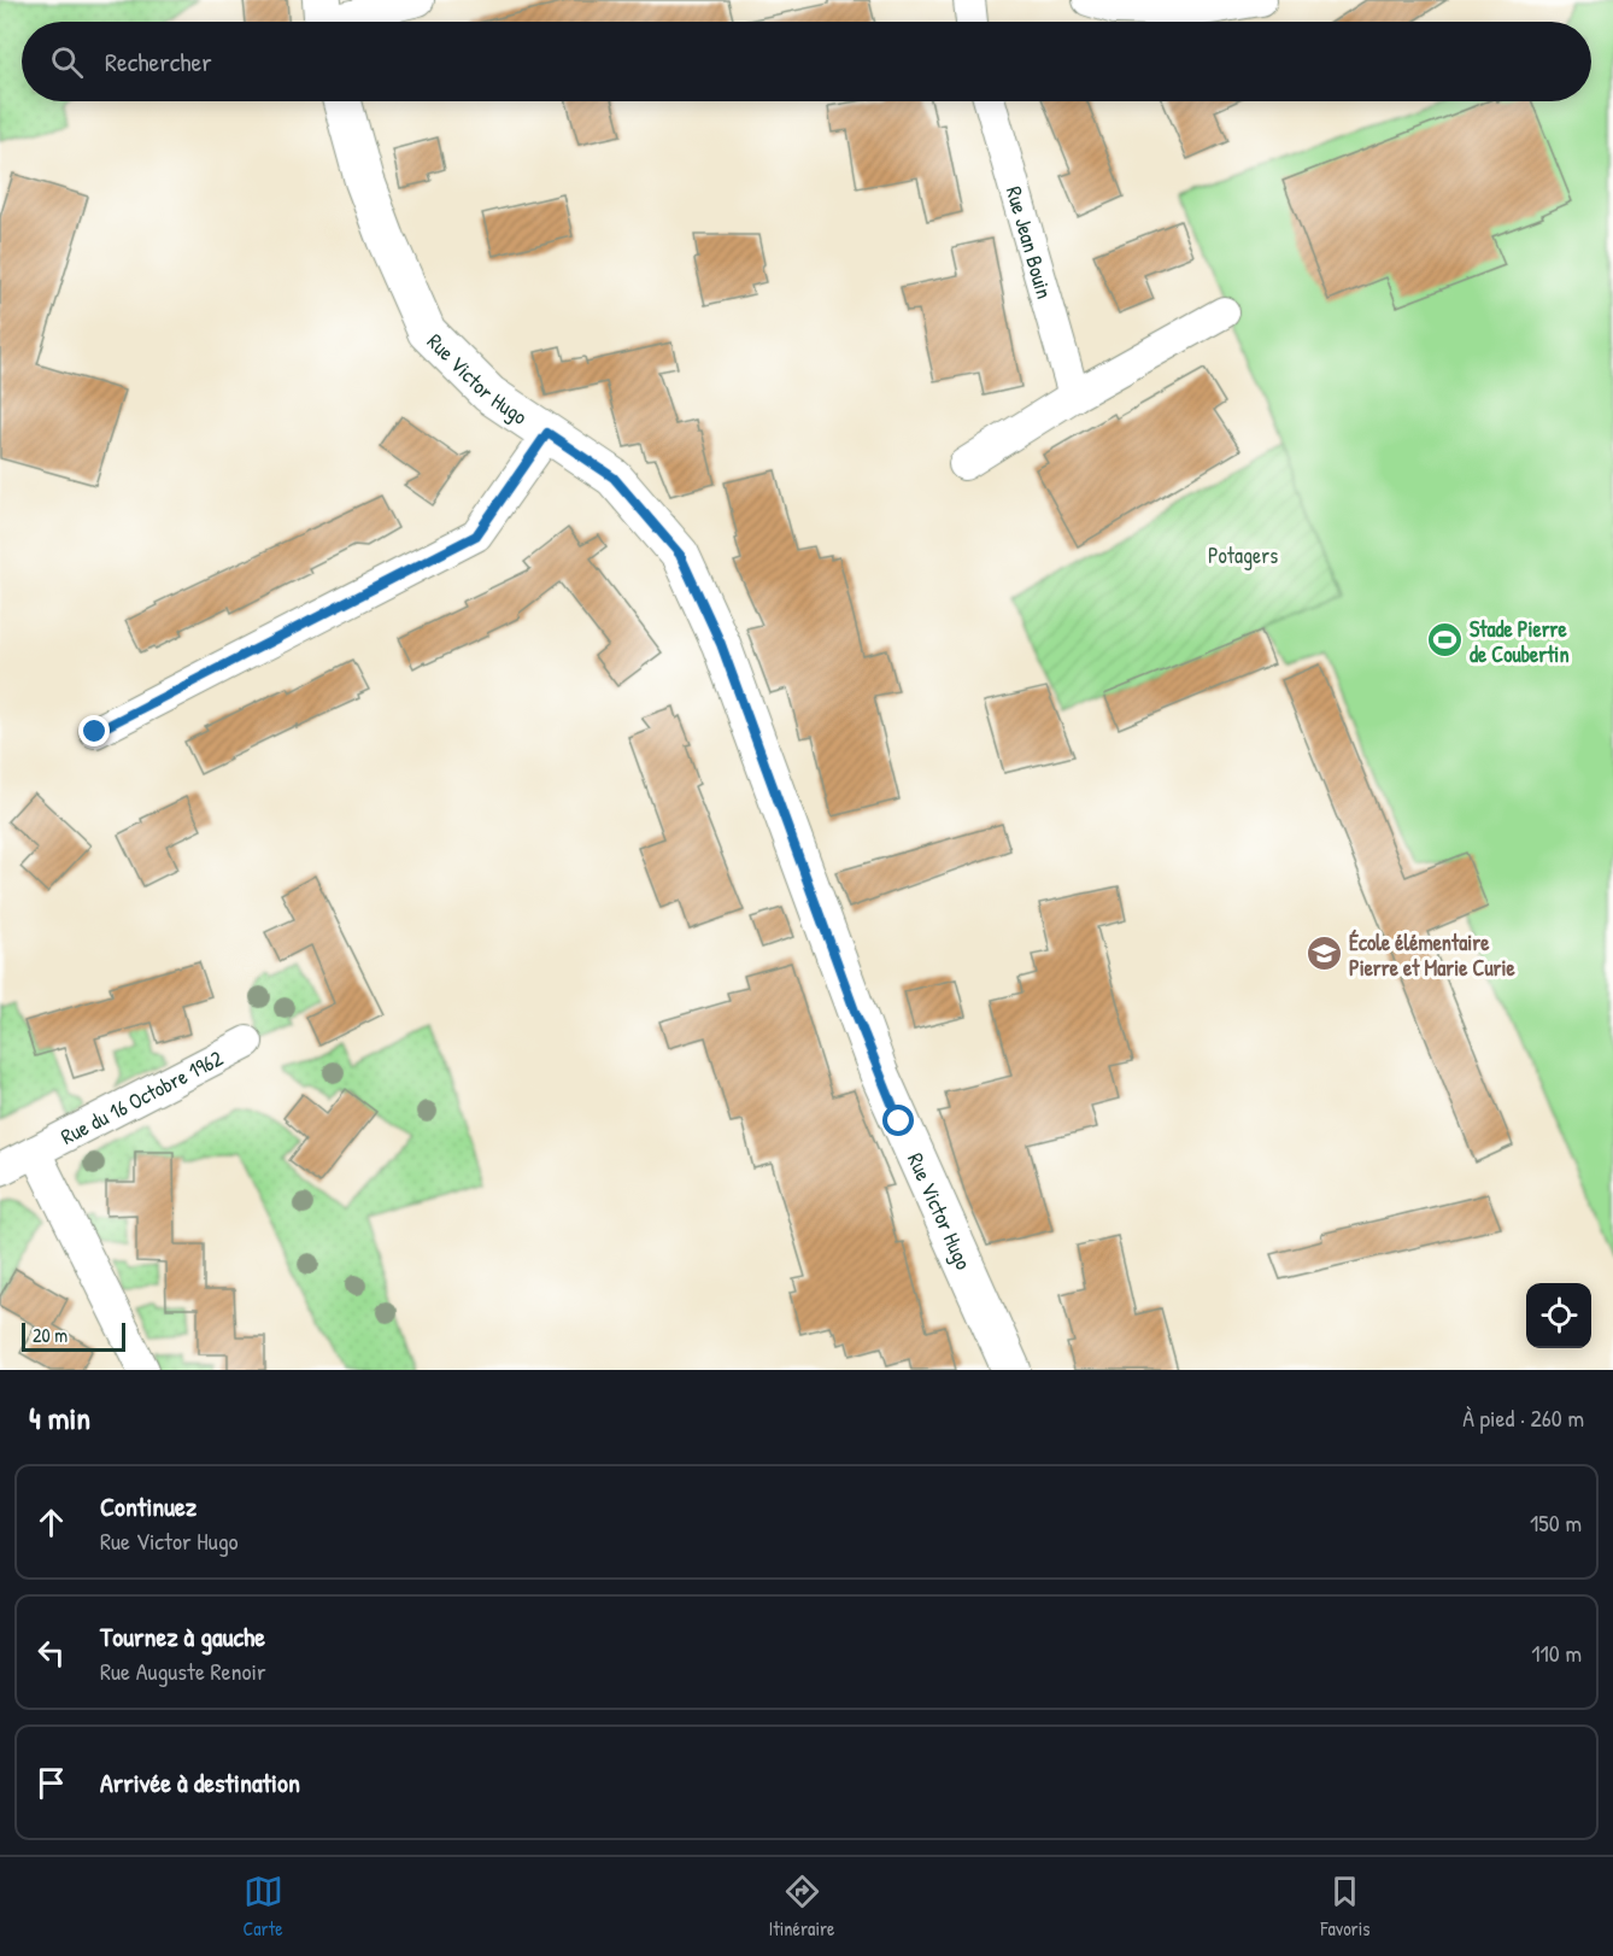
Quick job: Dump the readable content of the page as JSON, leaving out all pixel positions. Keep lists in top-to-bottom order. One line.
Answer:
{"streets":{"street":["Rue Jean Bouin","Rue Victor Hugo","Rue du 16 Octobre 1962"]},"parks":["Potagers"],"places":{"sports":["Stade Pierre de Coubertin"],"school or university":["École élémentaire Pierre et Marie Curie"]},"scale_bar":"20 m","page":{"search":"Rechercher","scale":"20 m","heading":["4 min","À pied · 260 m"],"list":[["Continuez","Rue Victor Hugo","150 m"],["Tournez à gauche","Rue Auguste Renoir","110 m"],"Arrivée à destination"],"nav":["Carte","Itinéraire","Favoris"]}}
